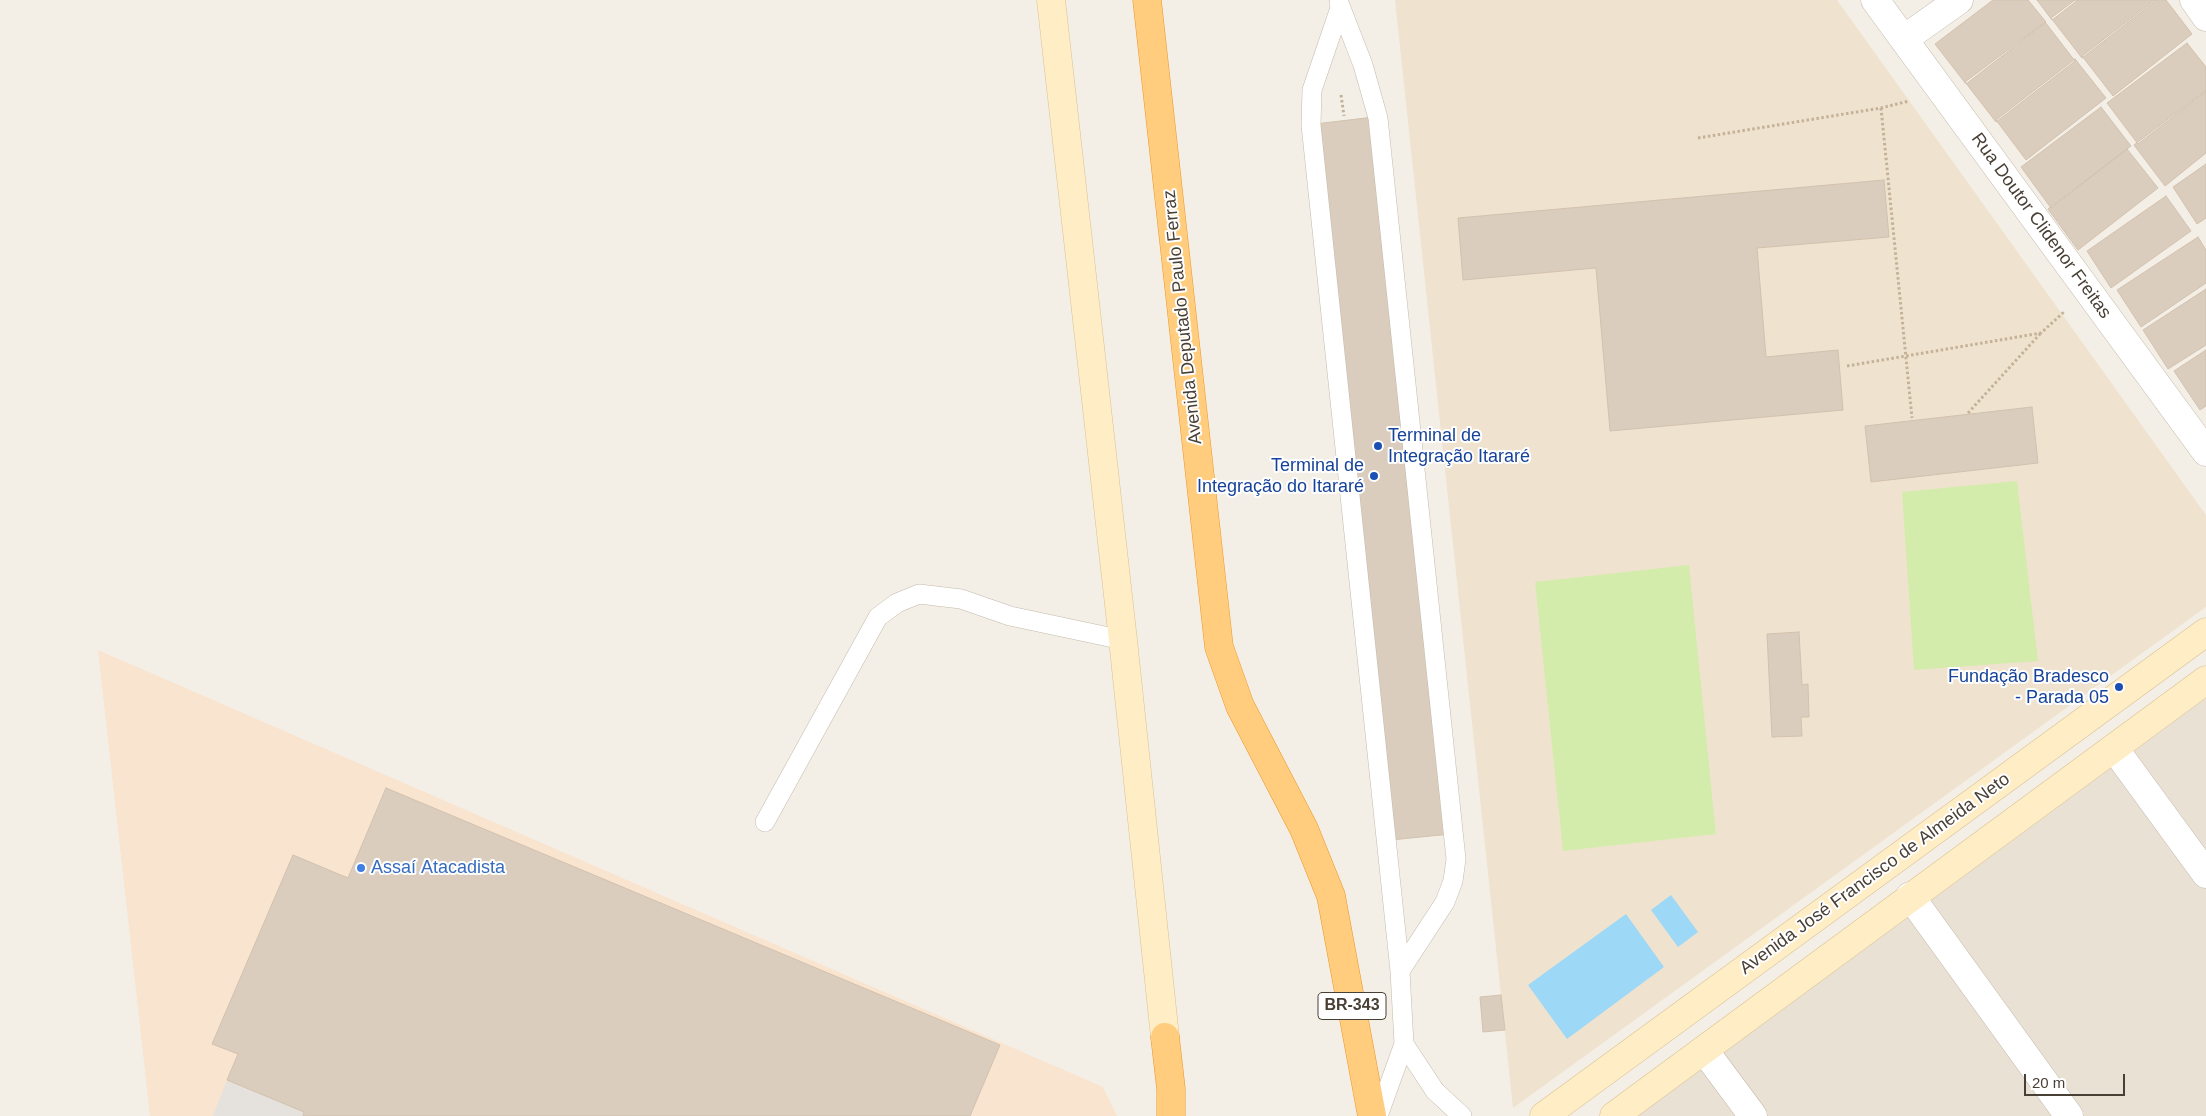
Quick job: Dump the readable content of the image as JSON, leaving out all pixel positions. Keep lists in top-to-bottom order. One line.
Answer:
{"streets":{"highway":["Avenida Deputado Paulo Ferraz","BR-343"],"main road":["Avenida José Francisco de Almeida Neto"],"street":["Rua Doutor Clidenor Freitas"]},"places":["Terminal de Integração Itararé","Terminal de Integração do Itararé","Fundação Bradesco - Parada 05","Assaí Atacadista"],"scale_bar":"20 m"}
